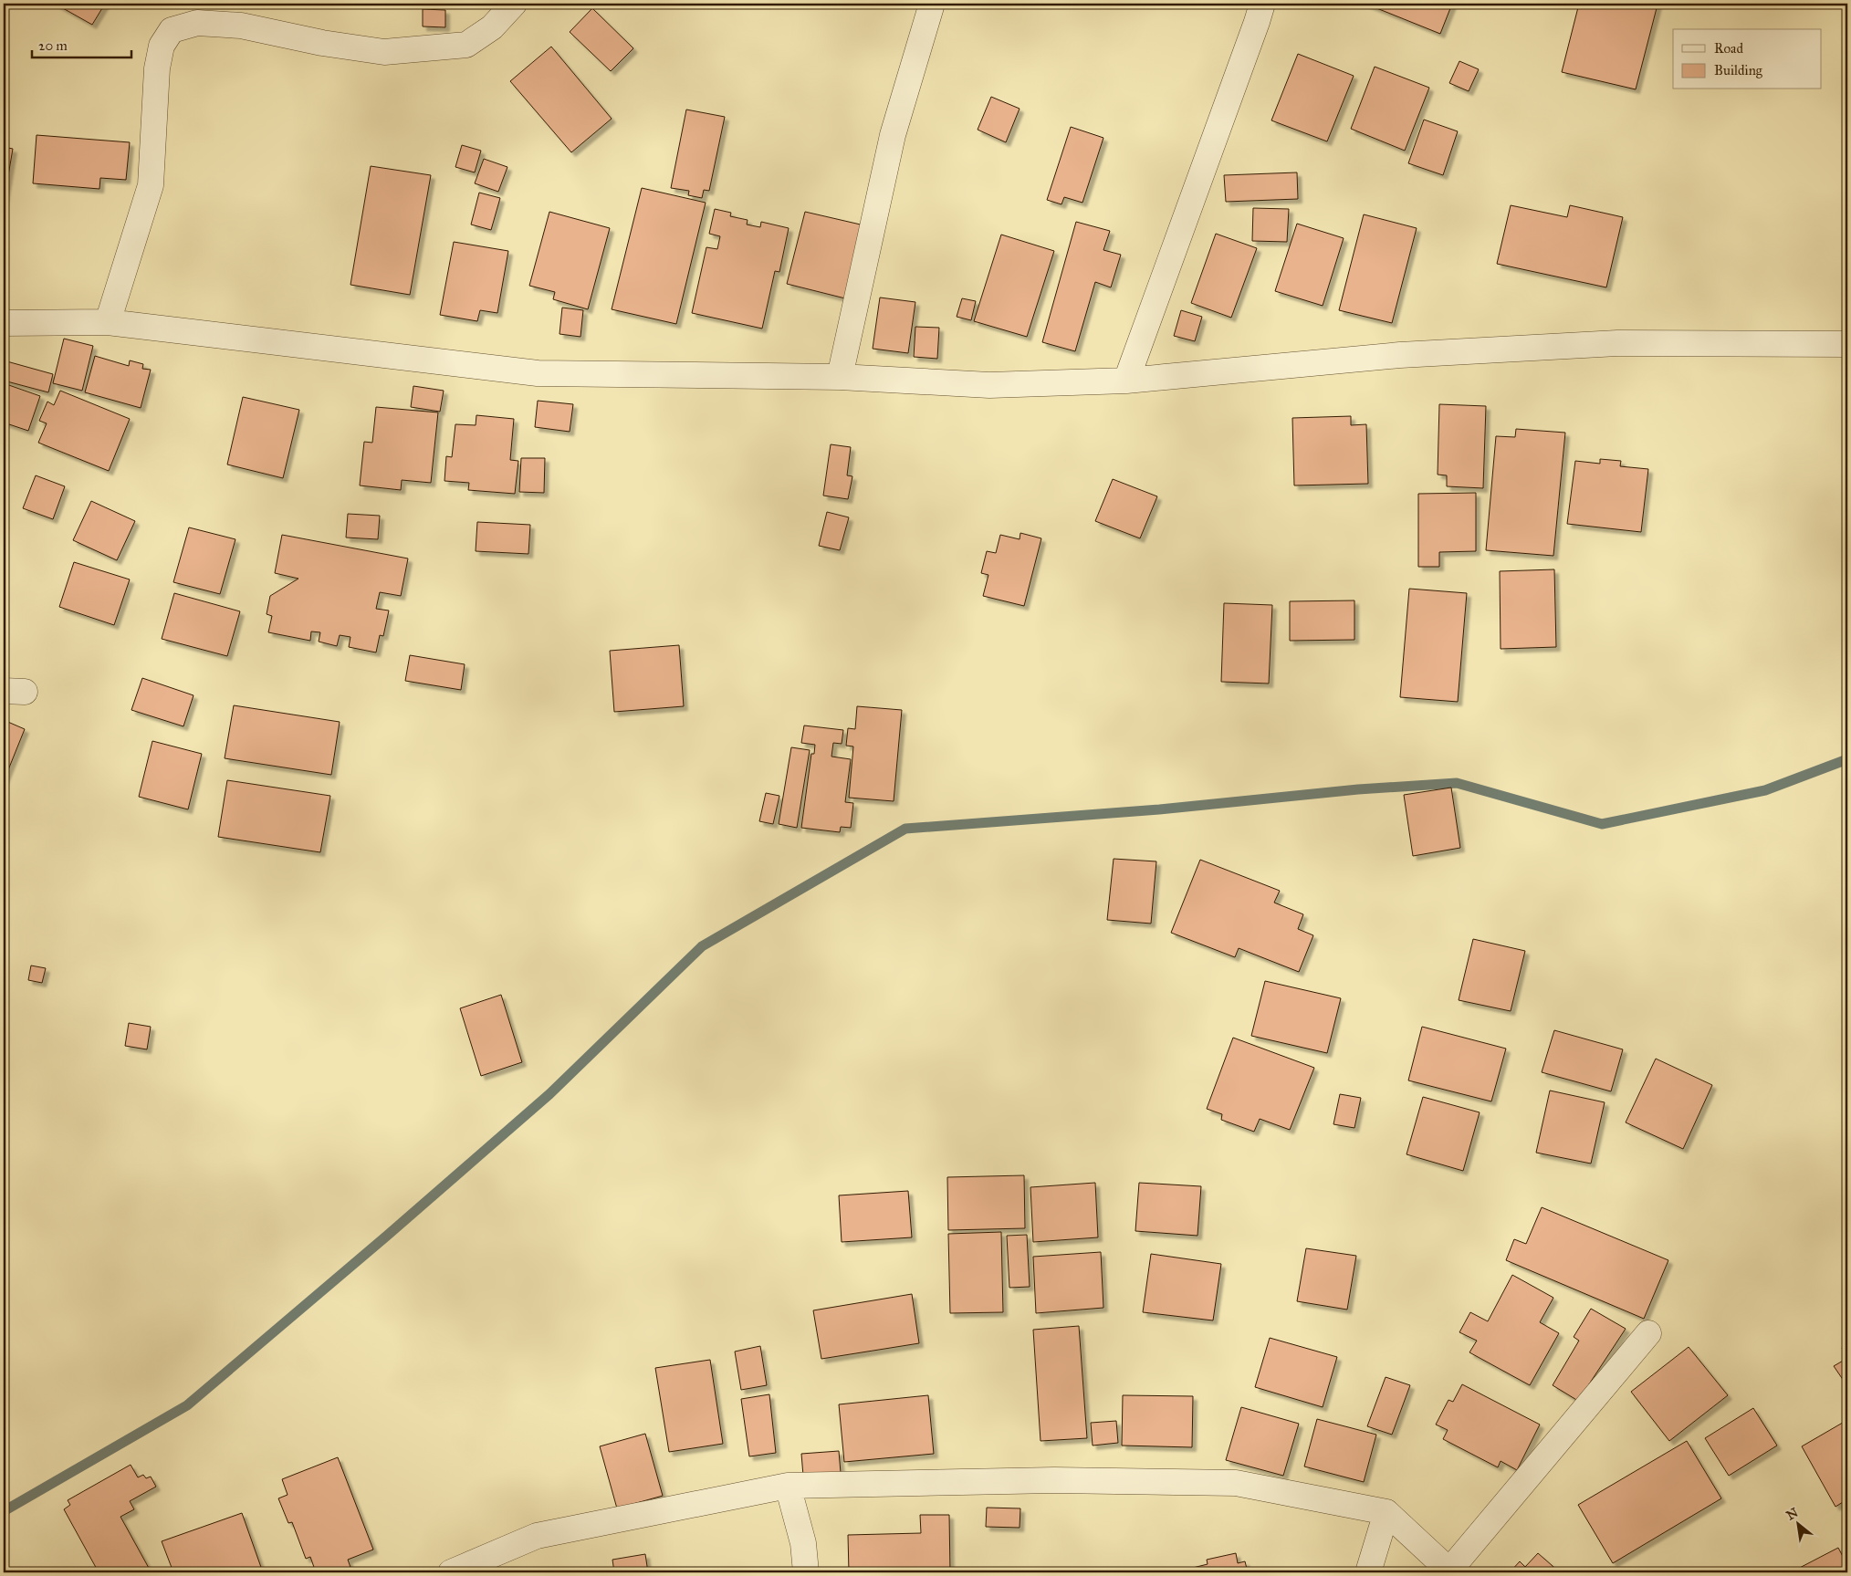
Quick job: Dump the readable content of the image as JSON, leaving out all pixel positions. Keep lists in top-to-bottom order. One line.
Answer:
{"legend":["Road","Building"],"scale_bar":"20 m","north":"top left"}
